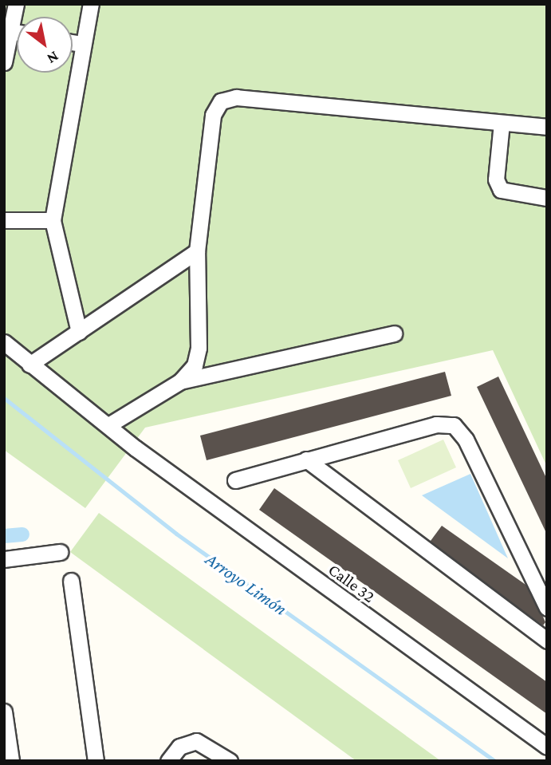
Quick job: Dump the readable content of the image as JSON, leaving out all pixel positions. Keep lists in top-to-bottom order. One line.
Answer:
{"streets":{"street":["Calle 32"]},"water":["Arroyo Limón"],"north":"bottom right"}
